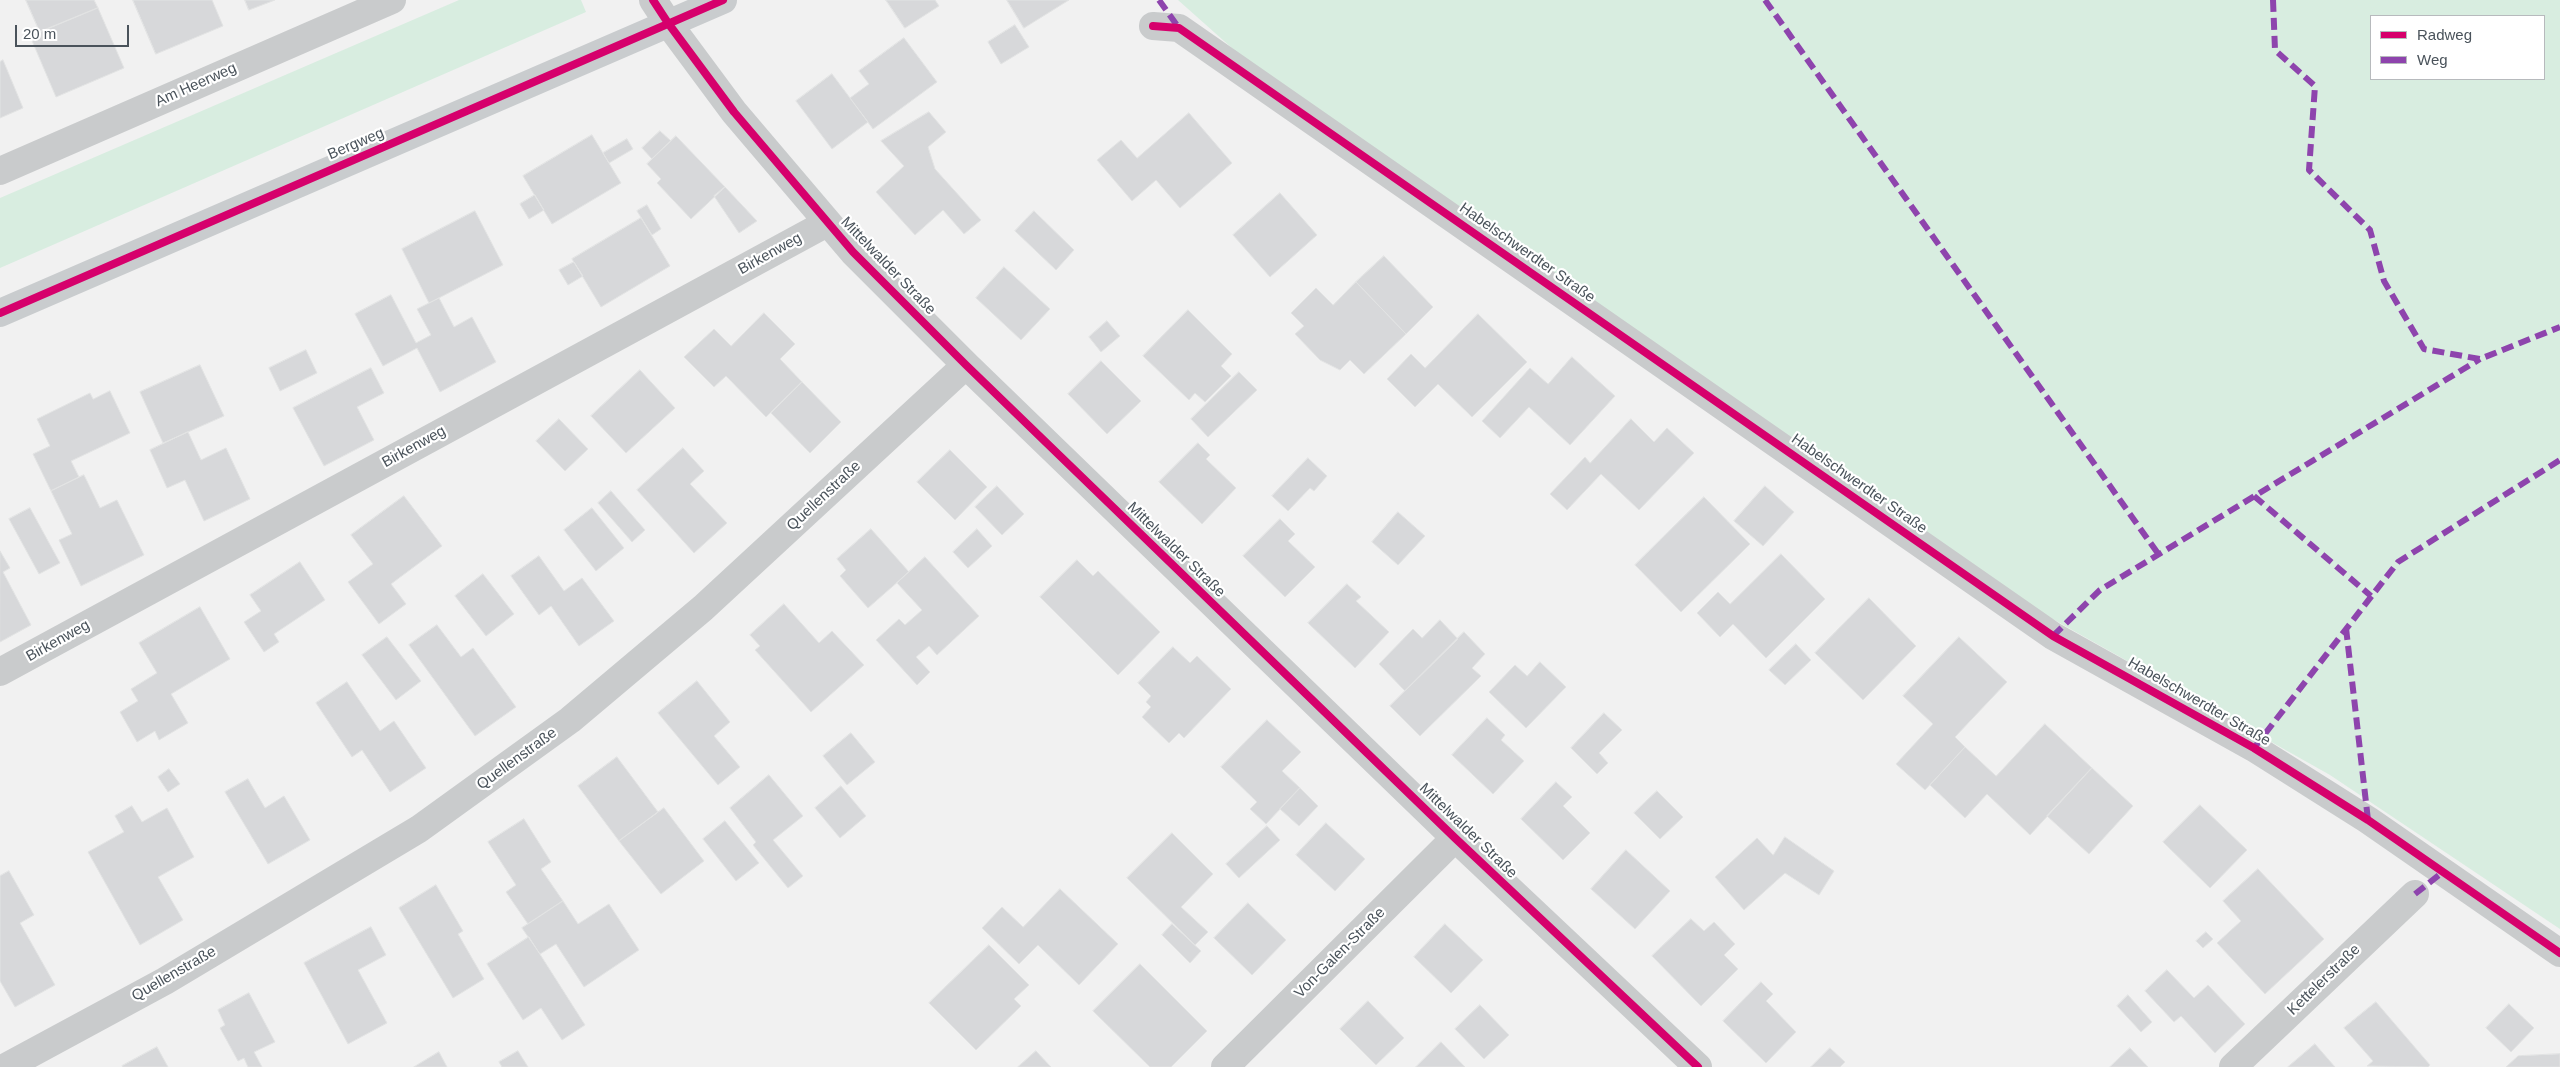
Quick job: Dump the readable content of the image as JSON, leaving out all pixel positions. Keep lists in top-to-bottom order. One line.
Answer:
{"streets":{"main road":["Bergweg"],"street":["Am Heerweg","Habelschwerdter Straße","Birkenweg","Mittelwalder Straße","Quellenstraße","Von-Galen-Straße","Kettelerstraße"]},"crossings":[["Bergweg","Mittelwalder Straße"],["Birkenweg","Mittelwalder Straße"],["Mittelwalder Straße","Quellenstraße"],["Mittelwalder Straße","Von-Galen-Straße"]],"legend":["Radweg","Weg"],"scale_bar":"20 m"}
